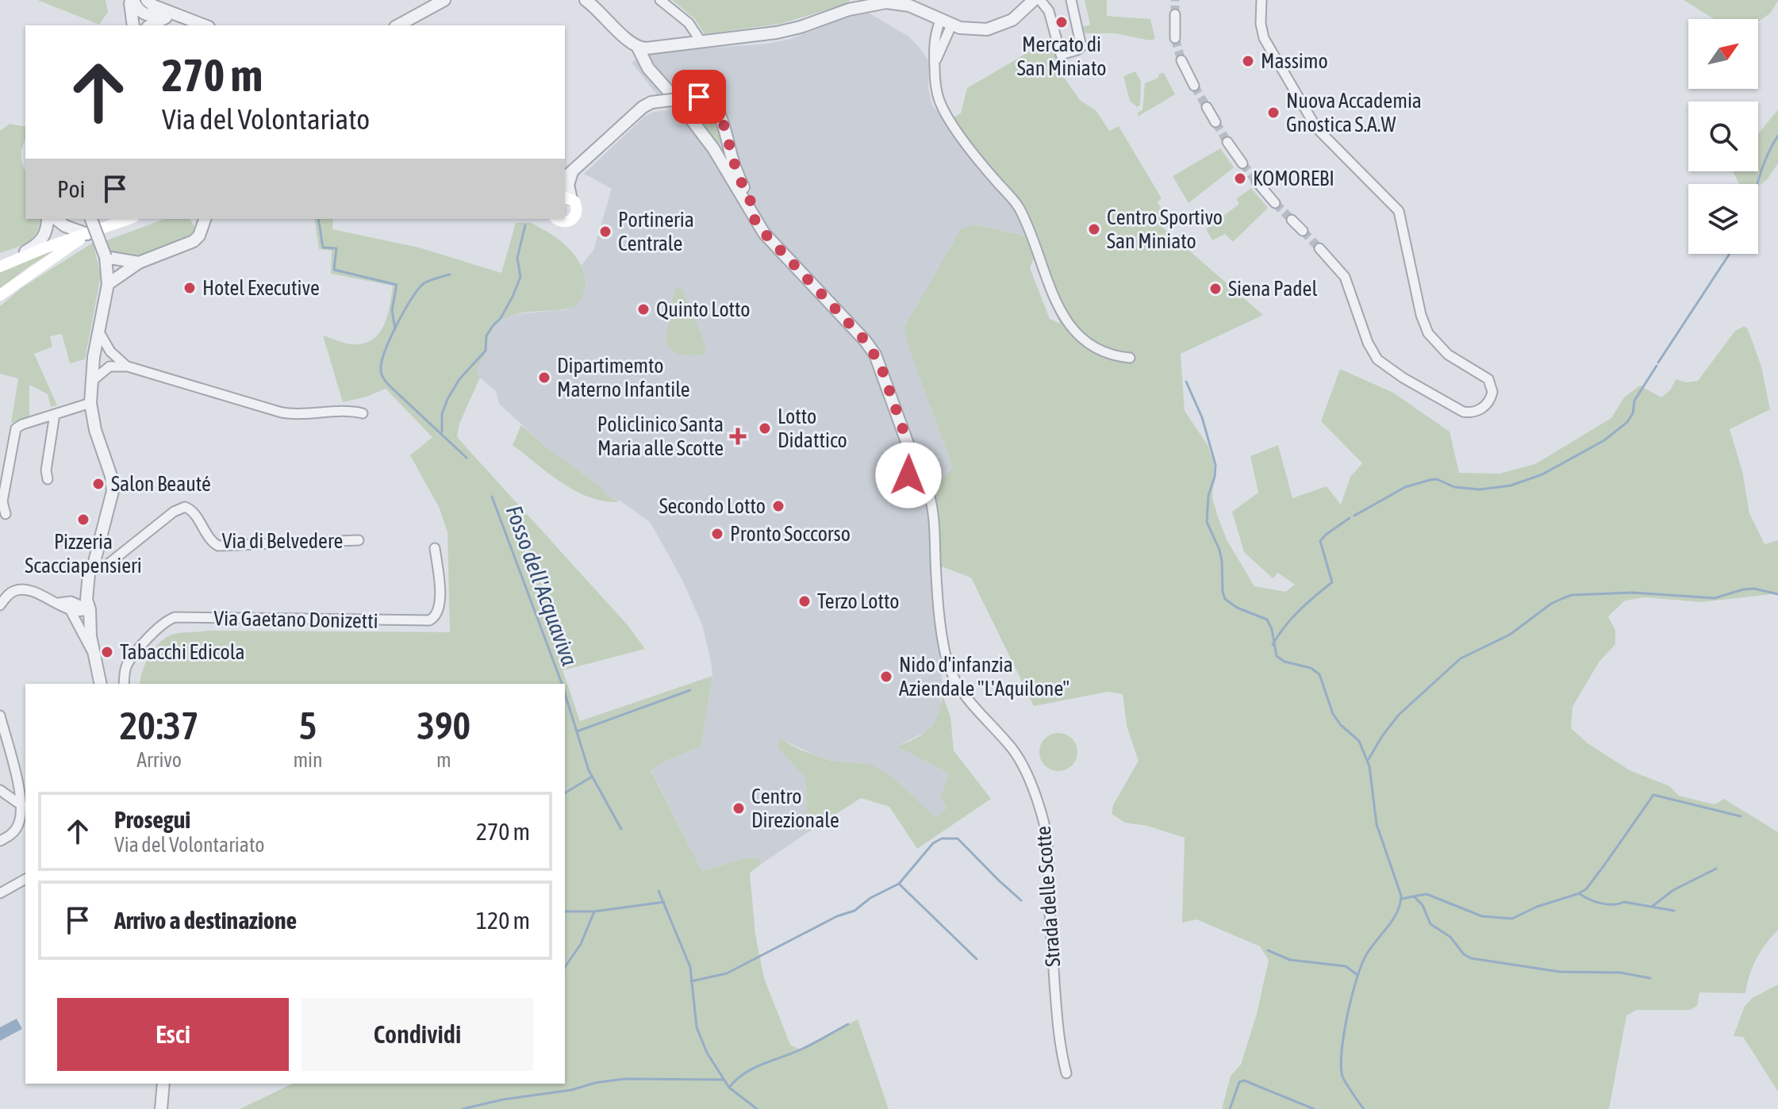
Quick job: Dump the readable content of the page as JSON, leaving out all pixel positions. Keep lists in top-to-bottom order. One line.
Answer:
{"streets":{"street":["Via di Belvedere","Via Gaetano Donizetti","Strada delle Scotte"]},"water":["Fosso dell'Acquaviva"],"places":{"other":["Mercato di San Miniato","Massimo","Nuova Accademia Gnostica S.A.W","KOMOREBI","Centro Sportivo San Miniato","Portineria Centrale","Hotel Executive","Siena Padel","Quinto Lotto","Dipartimemto Materno Infantile","Lotto Didattico","Salon Beauté","Secondo Lotto","Pizzeria Scacciapensieri","Pronto Soccorso","Terzo Lotto","Tabacchi Edicola","Nido d'infanzia Aziendale \"L'Aquilone\"","Centro Direzionale"],"health":["Policlinico Santa Maria alle Scotte"]},"north":"top right","page":{"turn":["270 m","Via del Volontariato"],"then":"Poi","eta":["20:37","Arrivo","5","min","390","m"],"list":[{"name":"Prosegui","note":"Via del Volontariato","value":"270 m"},{"name":"Arrivo a destinazione","value":"120 m"}],"buttons":["Esci","Condividi"]}}
